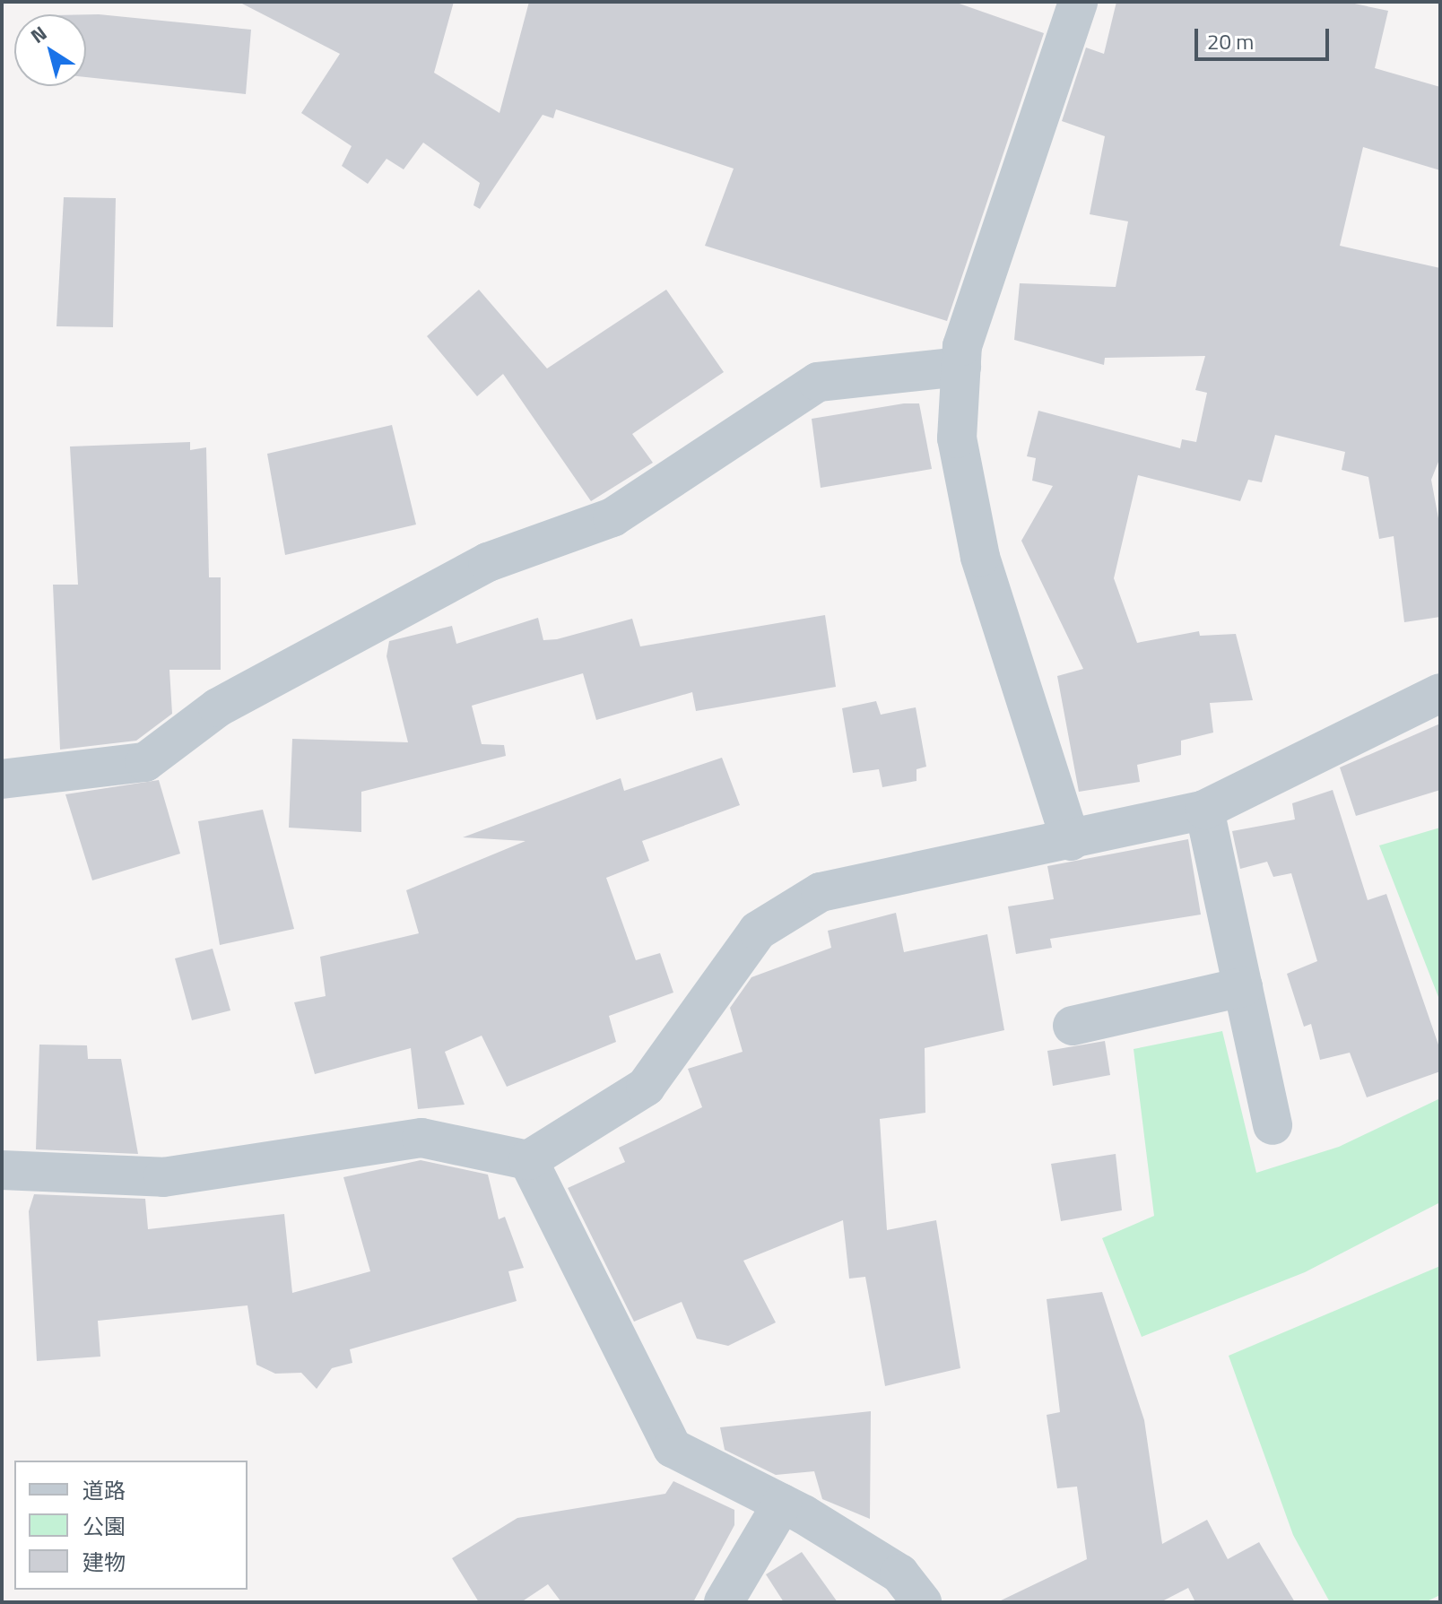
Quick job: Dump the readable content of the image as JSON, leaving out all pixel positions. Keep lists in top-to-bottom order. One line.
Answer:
{"legend":["道路","公園","建物"],"scale_bar":"20 m","north":"top left"}
